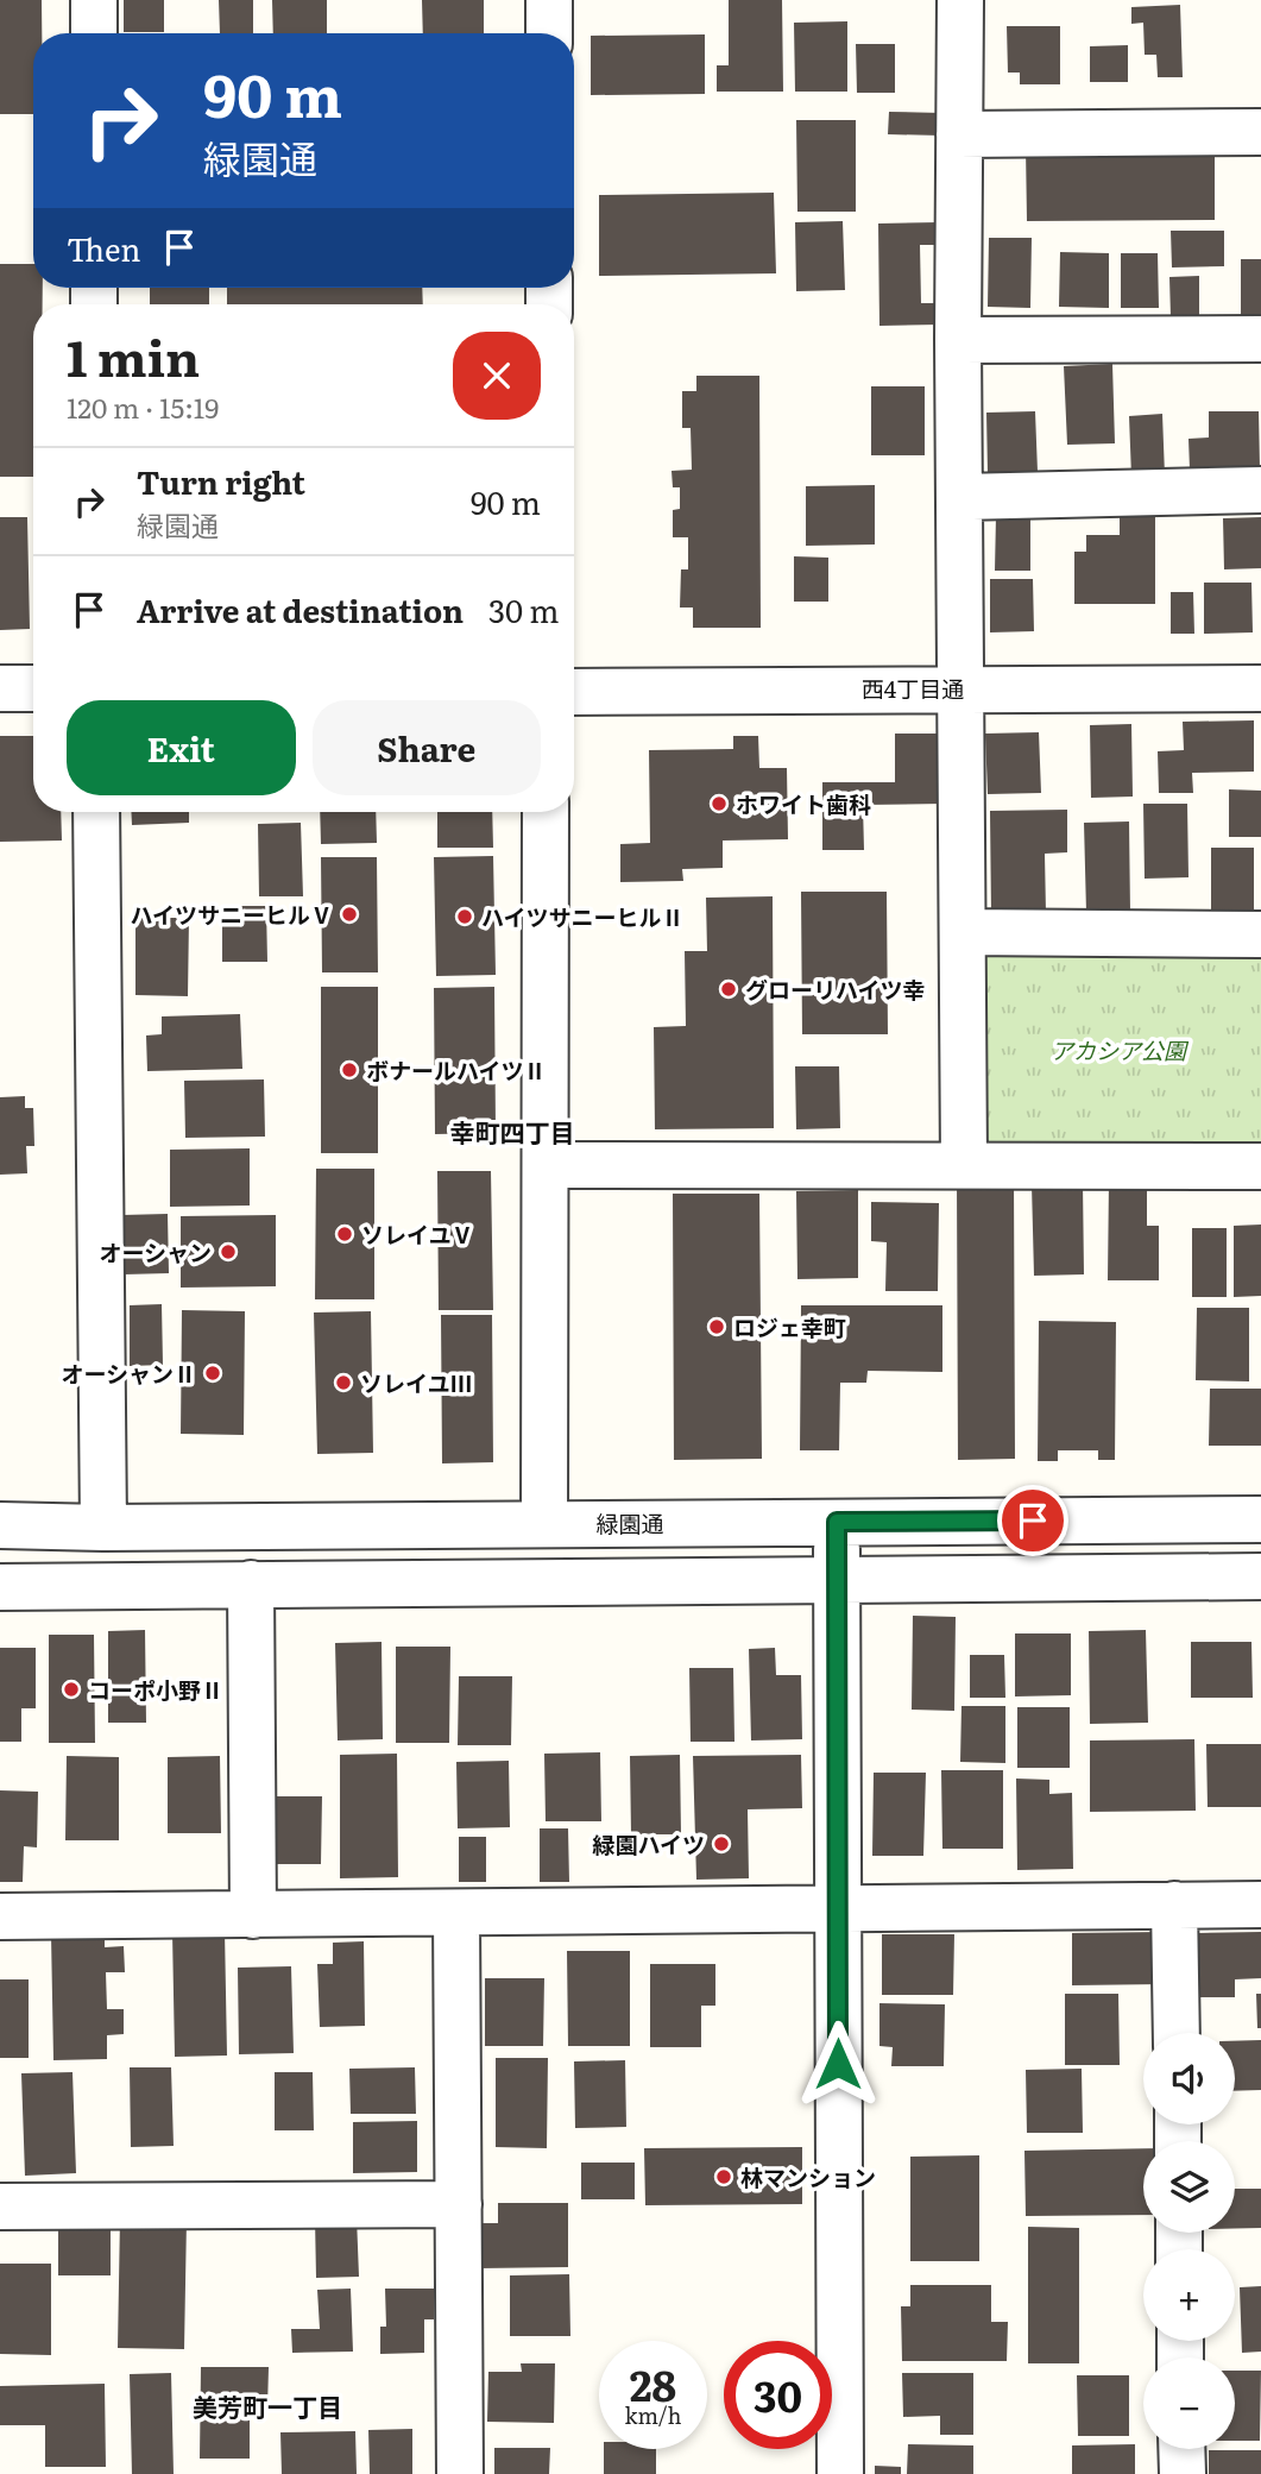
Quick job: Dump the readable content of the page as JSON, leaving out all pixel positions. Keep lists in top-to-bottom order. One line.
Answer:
{"streets":{"street":["西4丁目通","緑園通"]},"districts":["幸町四丁目","美芳町一丁目"],"parks":["アカシア公園"],"places":["ホワイト歯科","ハイツサニーヒルⅤ","ハイツサニーヒルⅡ","グローリハイツ幸","ボナールハイツⅡ","ソレイユⅤ","オーシャン","ロジェ幸町","オーシャンⅡ","ソレイユⅢ","コーポ小野Ⅱ","緑園ハイツ","林マンション"],"page":{"turn":["90 m","緑園通"],"then":"Then","heading":["1 min","120 m · 15:19"],"list":[{"name":"Turn right","note":"緑園通","value":"90 m"},{"name":"Arrive at destination","value":"30 m"}],"buttons":["Exit","Share"],"map_buttons":["+","−"],"speed":"28 km/h","limit":"30"}}
